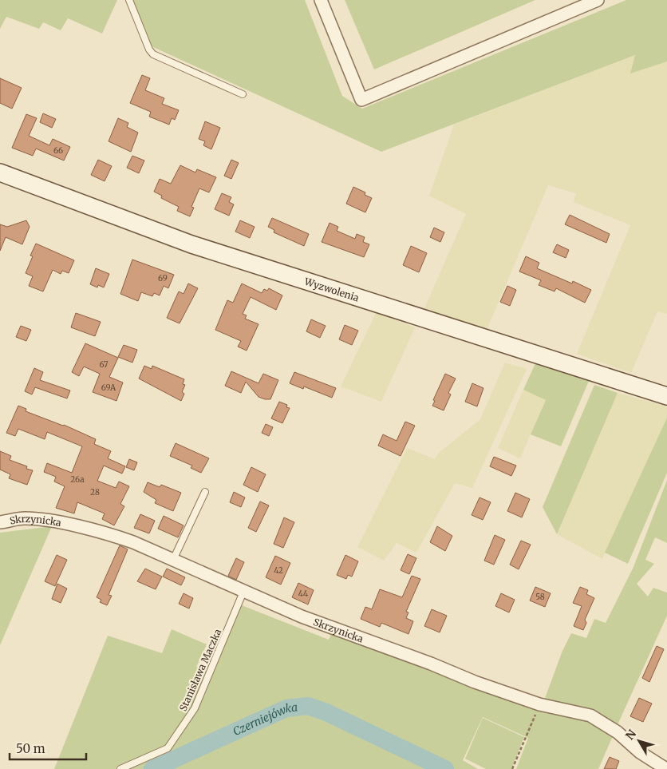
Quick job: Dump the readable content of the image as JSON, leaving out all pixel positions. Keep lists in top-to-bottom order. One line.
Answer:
{"streets":{"street":["Wyzwolenia","Skrzynicka"],"lane":["Stanisława Maczka"]},"crossings":[["Skrzynicka","Stanisława Maczka"]],"water":["Czerniejówka"],"house_numbers":["66","69","67","69A","26a","28","42","44","58"],"scale_bar":"50 m","north":"top left"}
